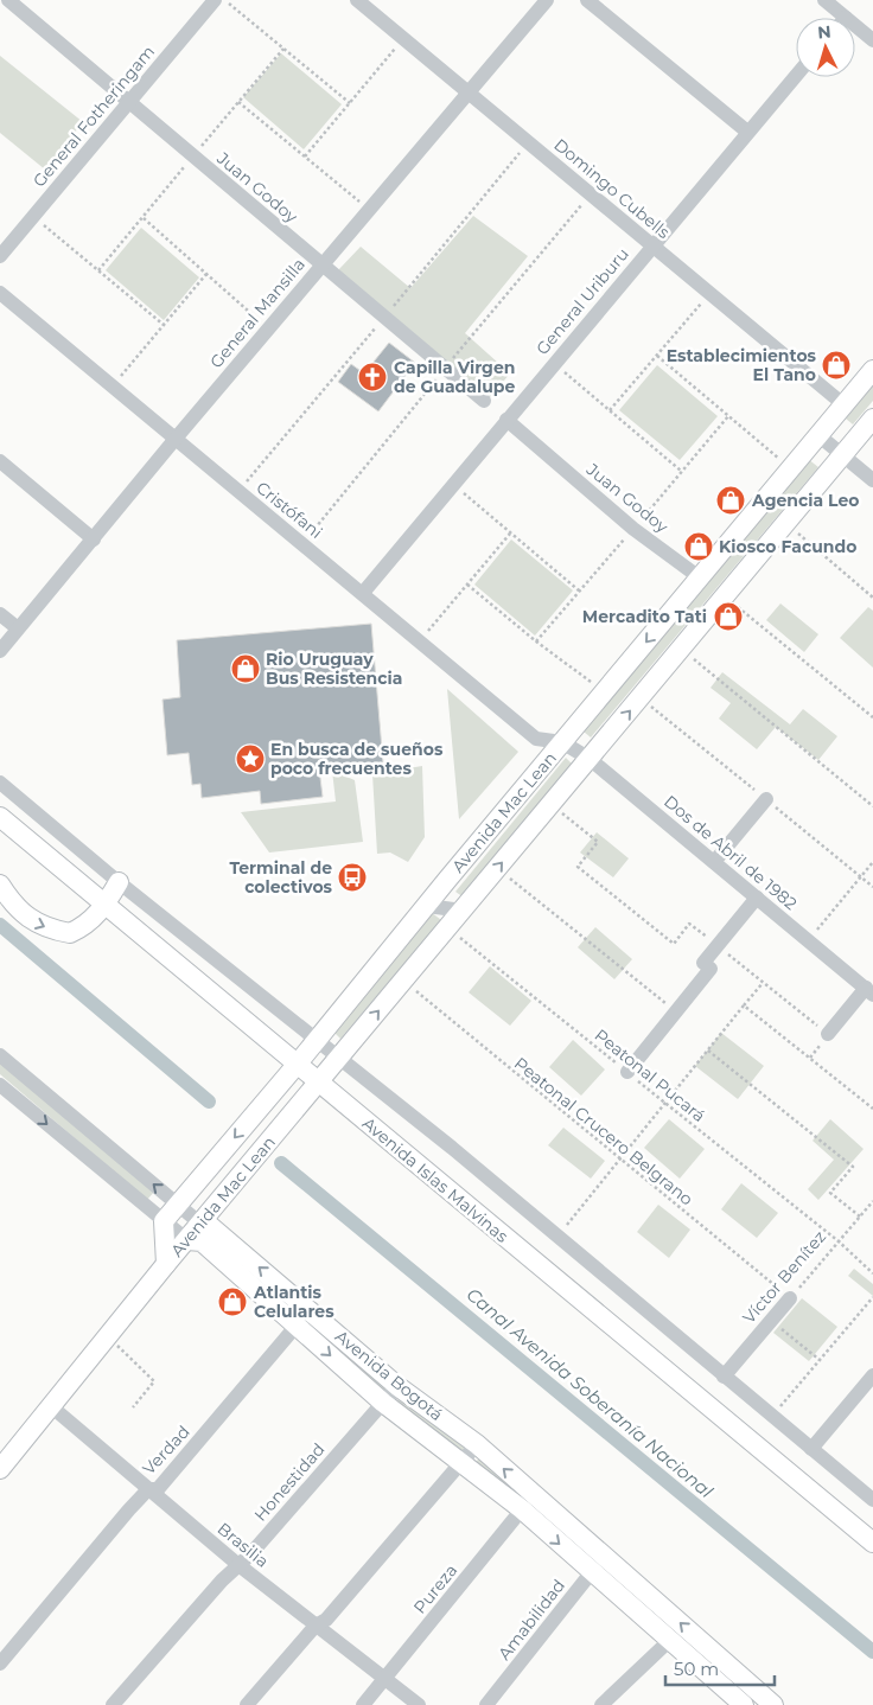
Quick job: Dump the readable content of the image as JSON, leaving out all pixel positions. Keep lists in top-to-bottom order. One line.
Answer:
{"streets":{"main road":["Avenida Mac Lean","Avenida Islas Malvinas","Avenida Bogotá"],"street":["General Fotheringam","Juan Godoy","Domingo Cubells","General Uriburu","General Mansilla","Cristófani","Dos de Abril de 1982","Víctor Benítez","Verdad","Honestidad","Brasilia","Pureza","Amabilidad"],"path":["Peatonal Pucará","Peatonal Crucero Belgrano"]},"crossings":[["General Fotheringam","Juan Godoy"],["Juan Godoy","General Uriburu"],["Juan Godoy","General Mansilla"],["Juan Godoy","Avenida Mac Lean"],["Domingo Cubells","General Uriburu"],["Domingo Cubells","General Mansilla"],["Domingo Cubells","Avenida Mac Lean"],["General Uriburu","Cristófani"],["General Mansilla","Cristófani"],["Cristófani","Avenida Mac Lean"],["Cristófani","Dos de Abril de 1982"],["Avenida Mac Lean","Dos de Abril de 1982"],["Avenida Mac Lean","Peatonal Pucará"],["Avenida Mac Lean","Peatonal Crucero Belgrano"],["Avenida Mac Lean","Avenida Islas Malvinas"],["Avenida Mac Lean","Avenida Bogotá"],["Avenida Mac Lean","Brasilia"],["Peatonal Pucará","Víctor Benítez"],["Peatonal Crucero Belgrano","Víctor Benítez"],["Avenida Islas Malvinas","Víctor Benítez"],["Avenida Bogotá","Verdad"],["Avenida Bogotá","Honestidad"],["Avenida Bogotá","Pureza"],["Avenida Bogotá","Amabilidad"],["Verdad","Brasilia"],["Honestidad","Brasilia"],["Brasilia","Pureza"]],"water":["Canal Avenida Soberanía Nacional"],"places":{"shop":["Establecimientos El Tano","Agencia Leo","Kiosco Facundo","Mercadito Tati","Rio Uruguay Bus Resistencia","Atlantis Celulares"],"church":["Capilla Virgen de Guadalupe"],"place":["En busca de sueños poco frecuentes"],"bus stop":["Terminal de colectivos"]},"scale_bar":"50 m","north":"top"}
